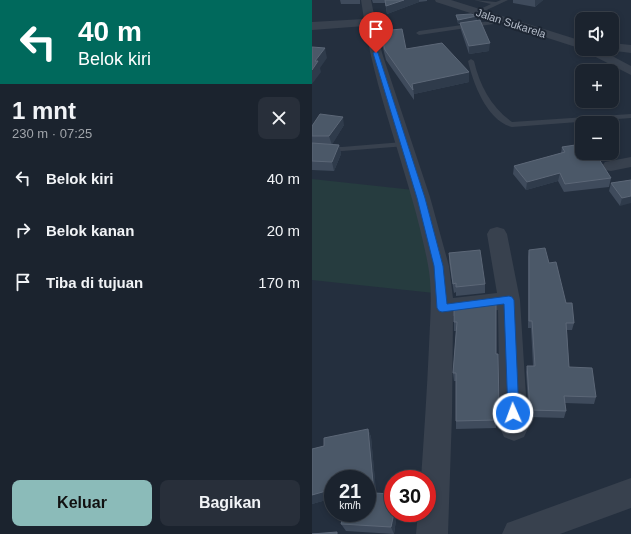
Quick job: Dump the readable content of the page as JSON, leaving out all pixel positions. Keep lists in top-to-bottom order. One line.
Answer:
{"streets":{"street":["Jalan Sukarela"]},"page":{"turn":["40 m","Belok kiri"],"map_buttons":["+","−"],"heading":["1 mnt","230 m · 07:25"],"list":[{"name":"Belok kiri","value":"40 m"},{"name":"Belok kanan","value":"20 m"},{"name":"Tiba di tujuan","value":"170 m"}],"speed":"21 km/h","limit":"30","buttons":["Keluar","Bagikan"]}}
